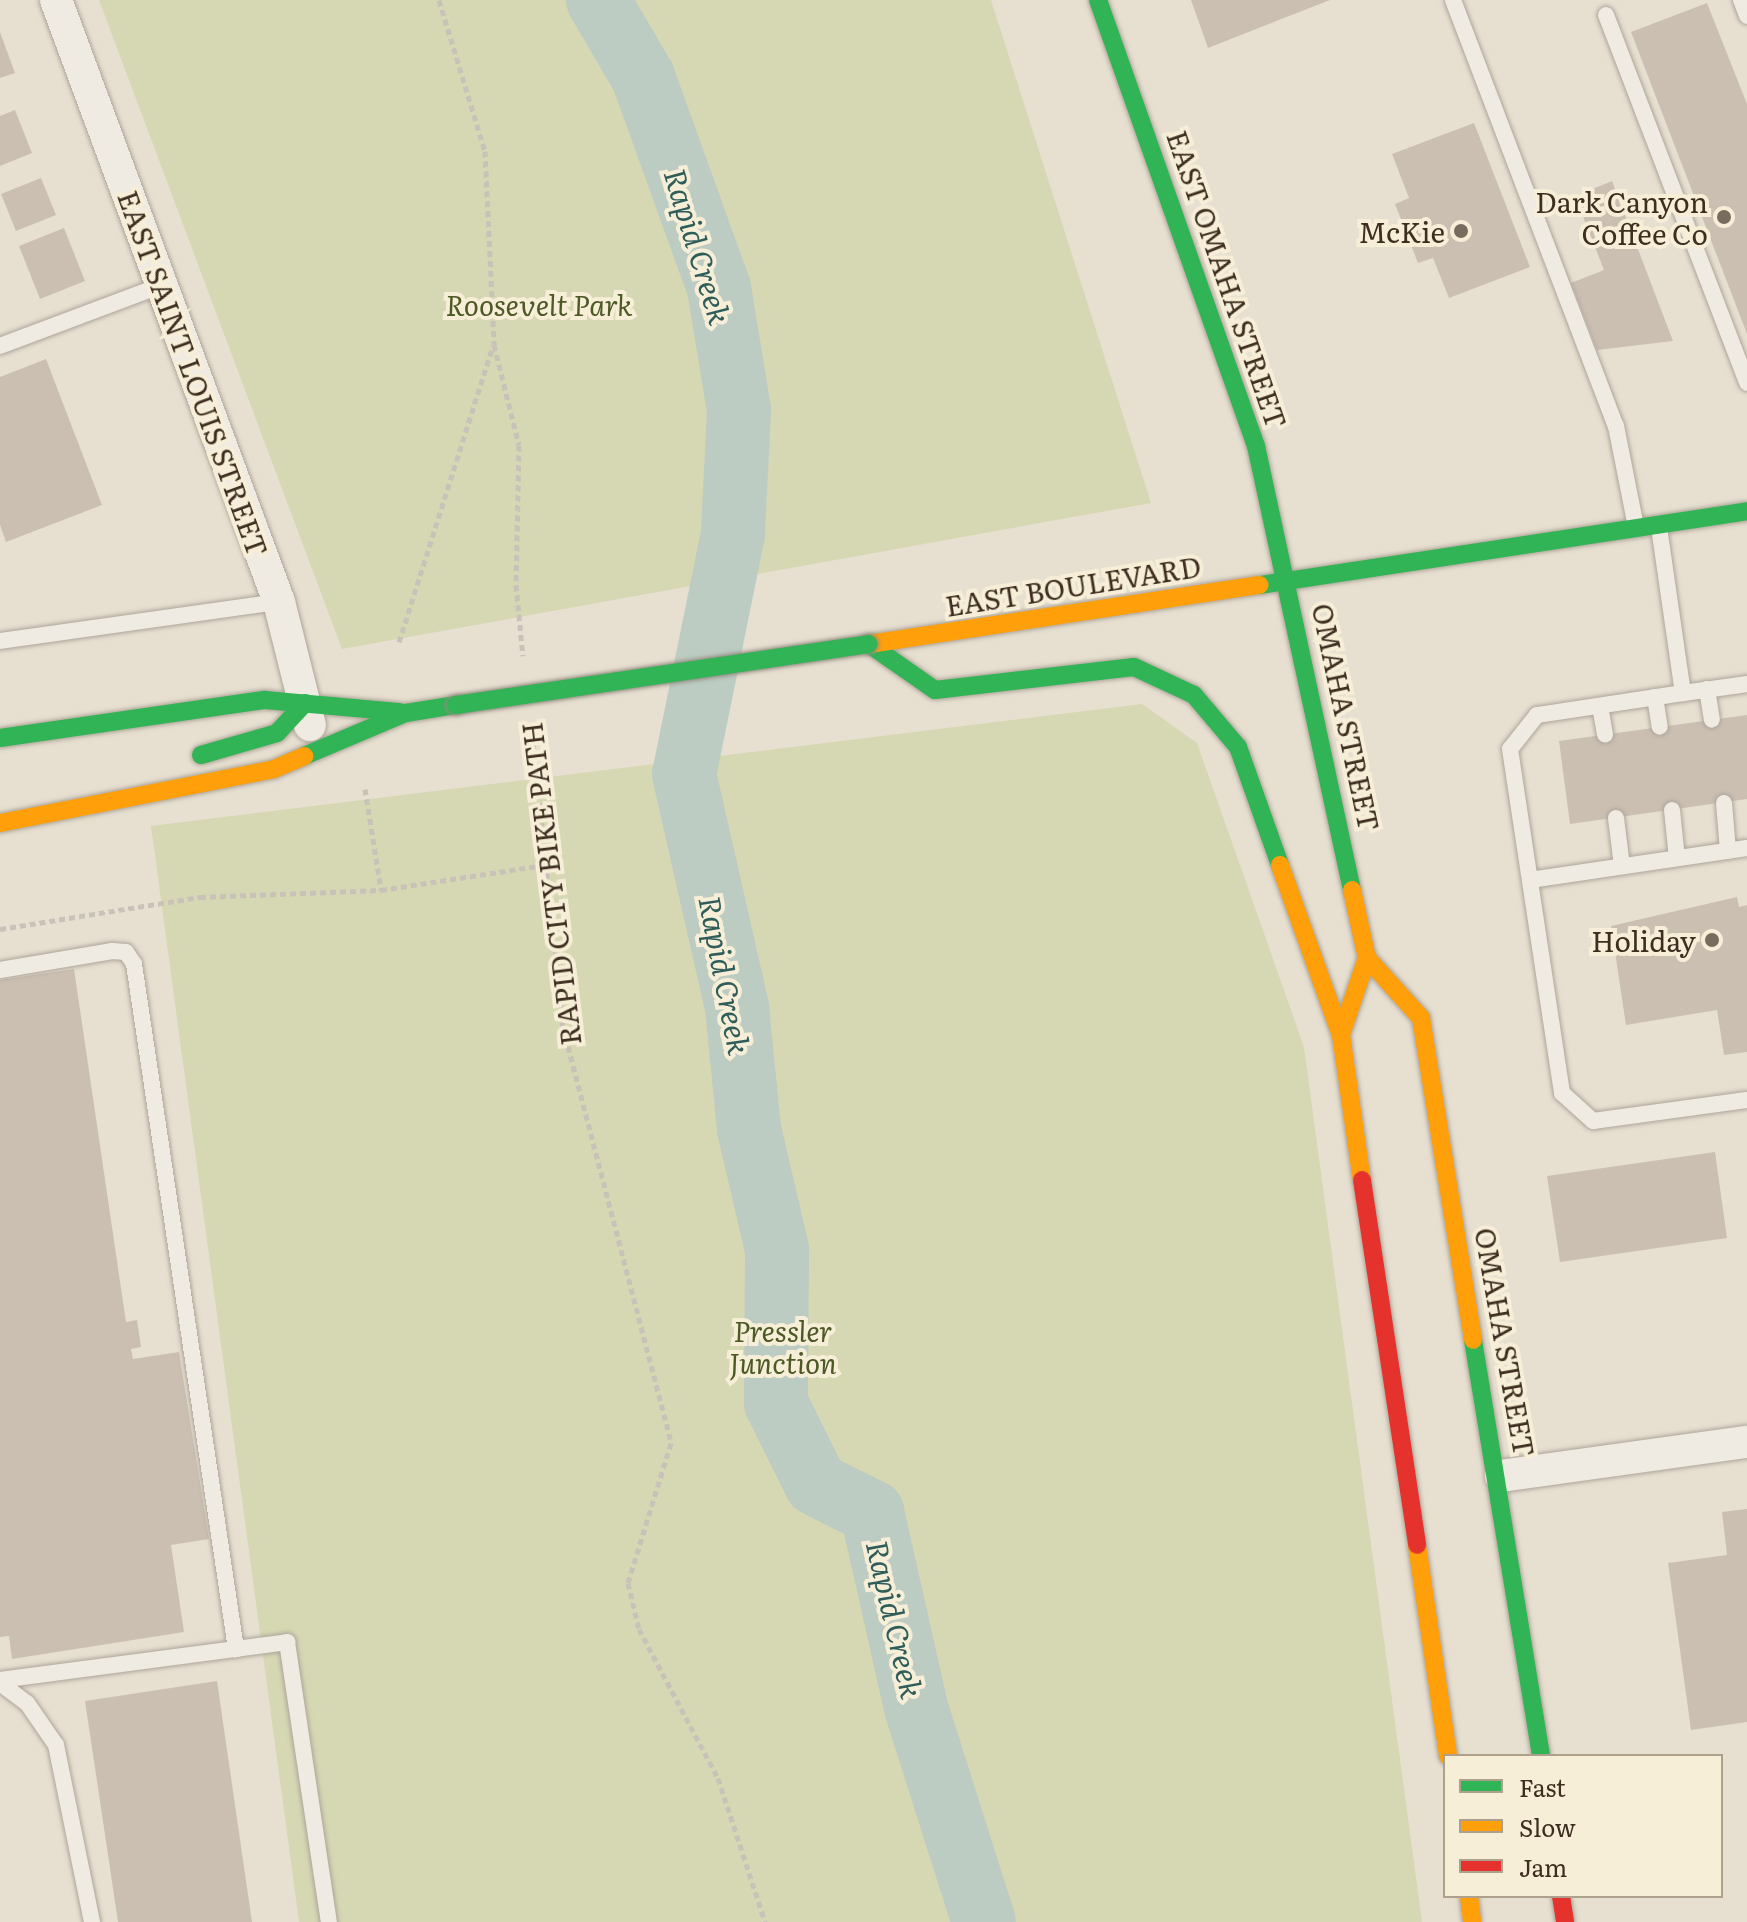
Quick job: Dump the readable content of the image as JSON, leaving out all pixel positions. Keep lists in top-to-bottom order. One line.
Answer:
{"streets":{"main road":["EAST OMAHA STREET","EAST BOULEVARD","OMAHA STREET"],"street":["EAST SAINT LOUIS STREET"],"path":["RAPID CITY BIKE PATH"]},"crossings":[["EAST OMAHA STREET","EAST BOULEVARD"],["EAST OMAHA STREET","OMAHA STREET"],["EAST SAINT LOUIS STREET","EAST BOULEVARD"],["EAST BOULEVARD","OMAHA STREET"]],"water":["Rapid Creek"],"parks":["Roosevelt Park","Pressler Junction"],"places":["Dark Canyon Coffee Co","McKie","Holiday"],"legend":["Fast","Slow","Jam"]}
